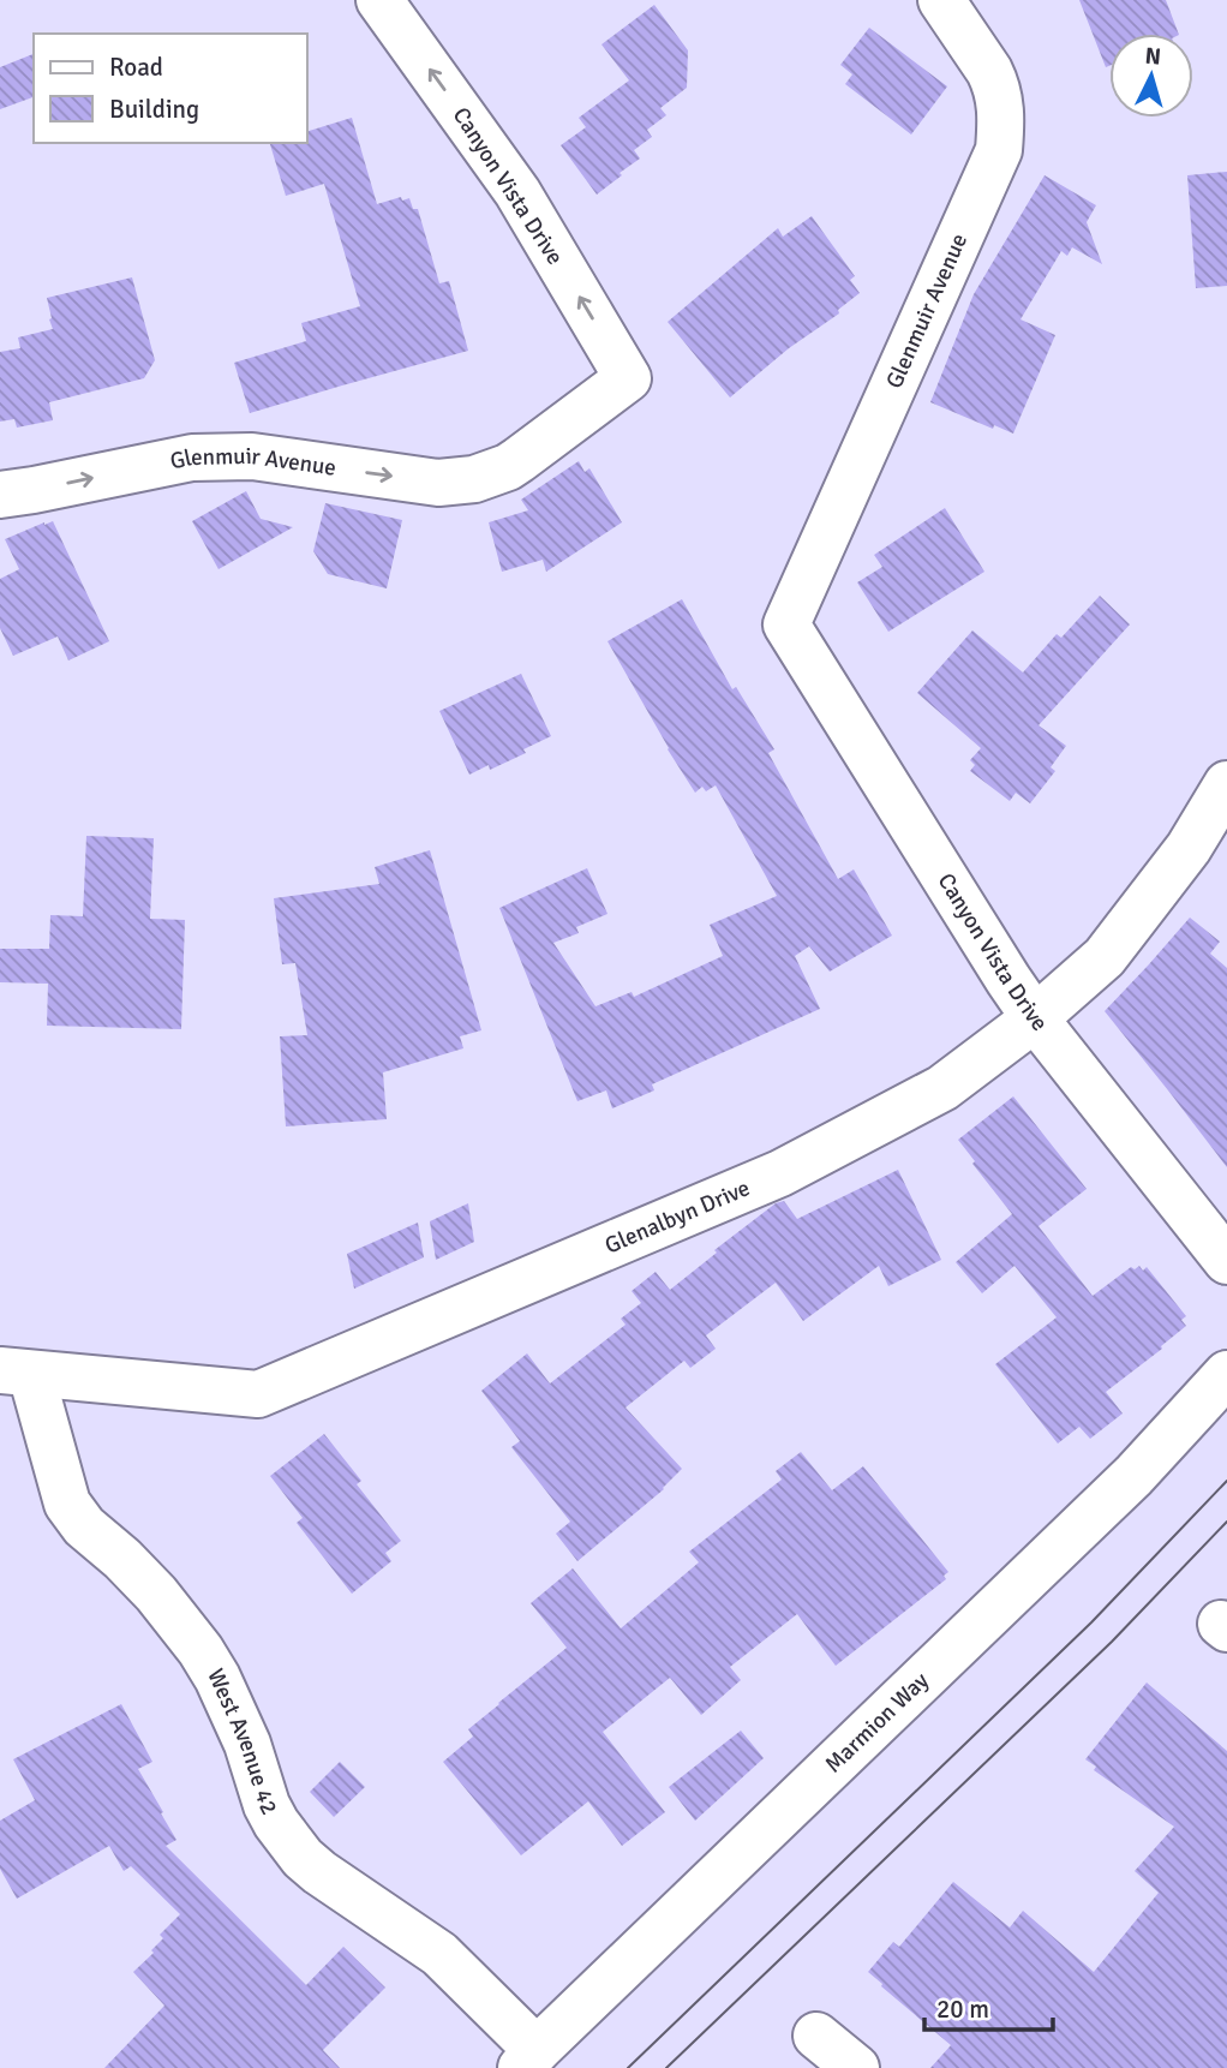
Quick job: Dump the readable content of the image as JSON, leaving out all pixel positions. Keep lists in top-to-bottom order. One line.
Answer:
{"streets":{"street":["Canyon Vista Drive","Glenmuir Avenue","Glenalbyn Drive","Marmion Way","West Avenue 42"]},"crossings":[["Canyon Vista Drive","Glenmuir Avenue"],["Canyon Vista Drive","Glenalbyn Drive"],["Glenalbyn Drive","West Avenue 42"],["Marmion Way","West Avenue 42"]],"one_way":["Canyon Vista Drive","Glenmuir Avenue"],"legend":["Road","Building"],"scale_bar":"20 m","north":"top"}
